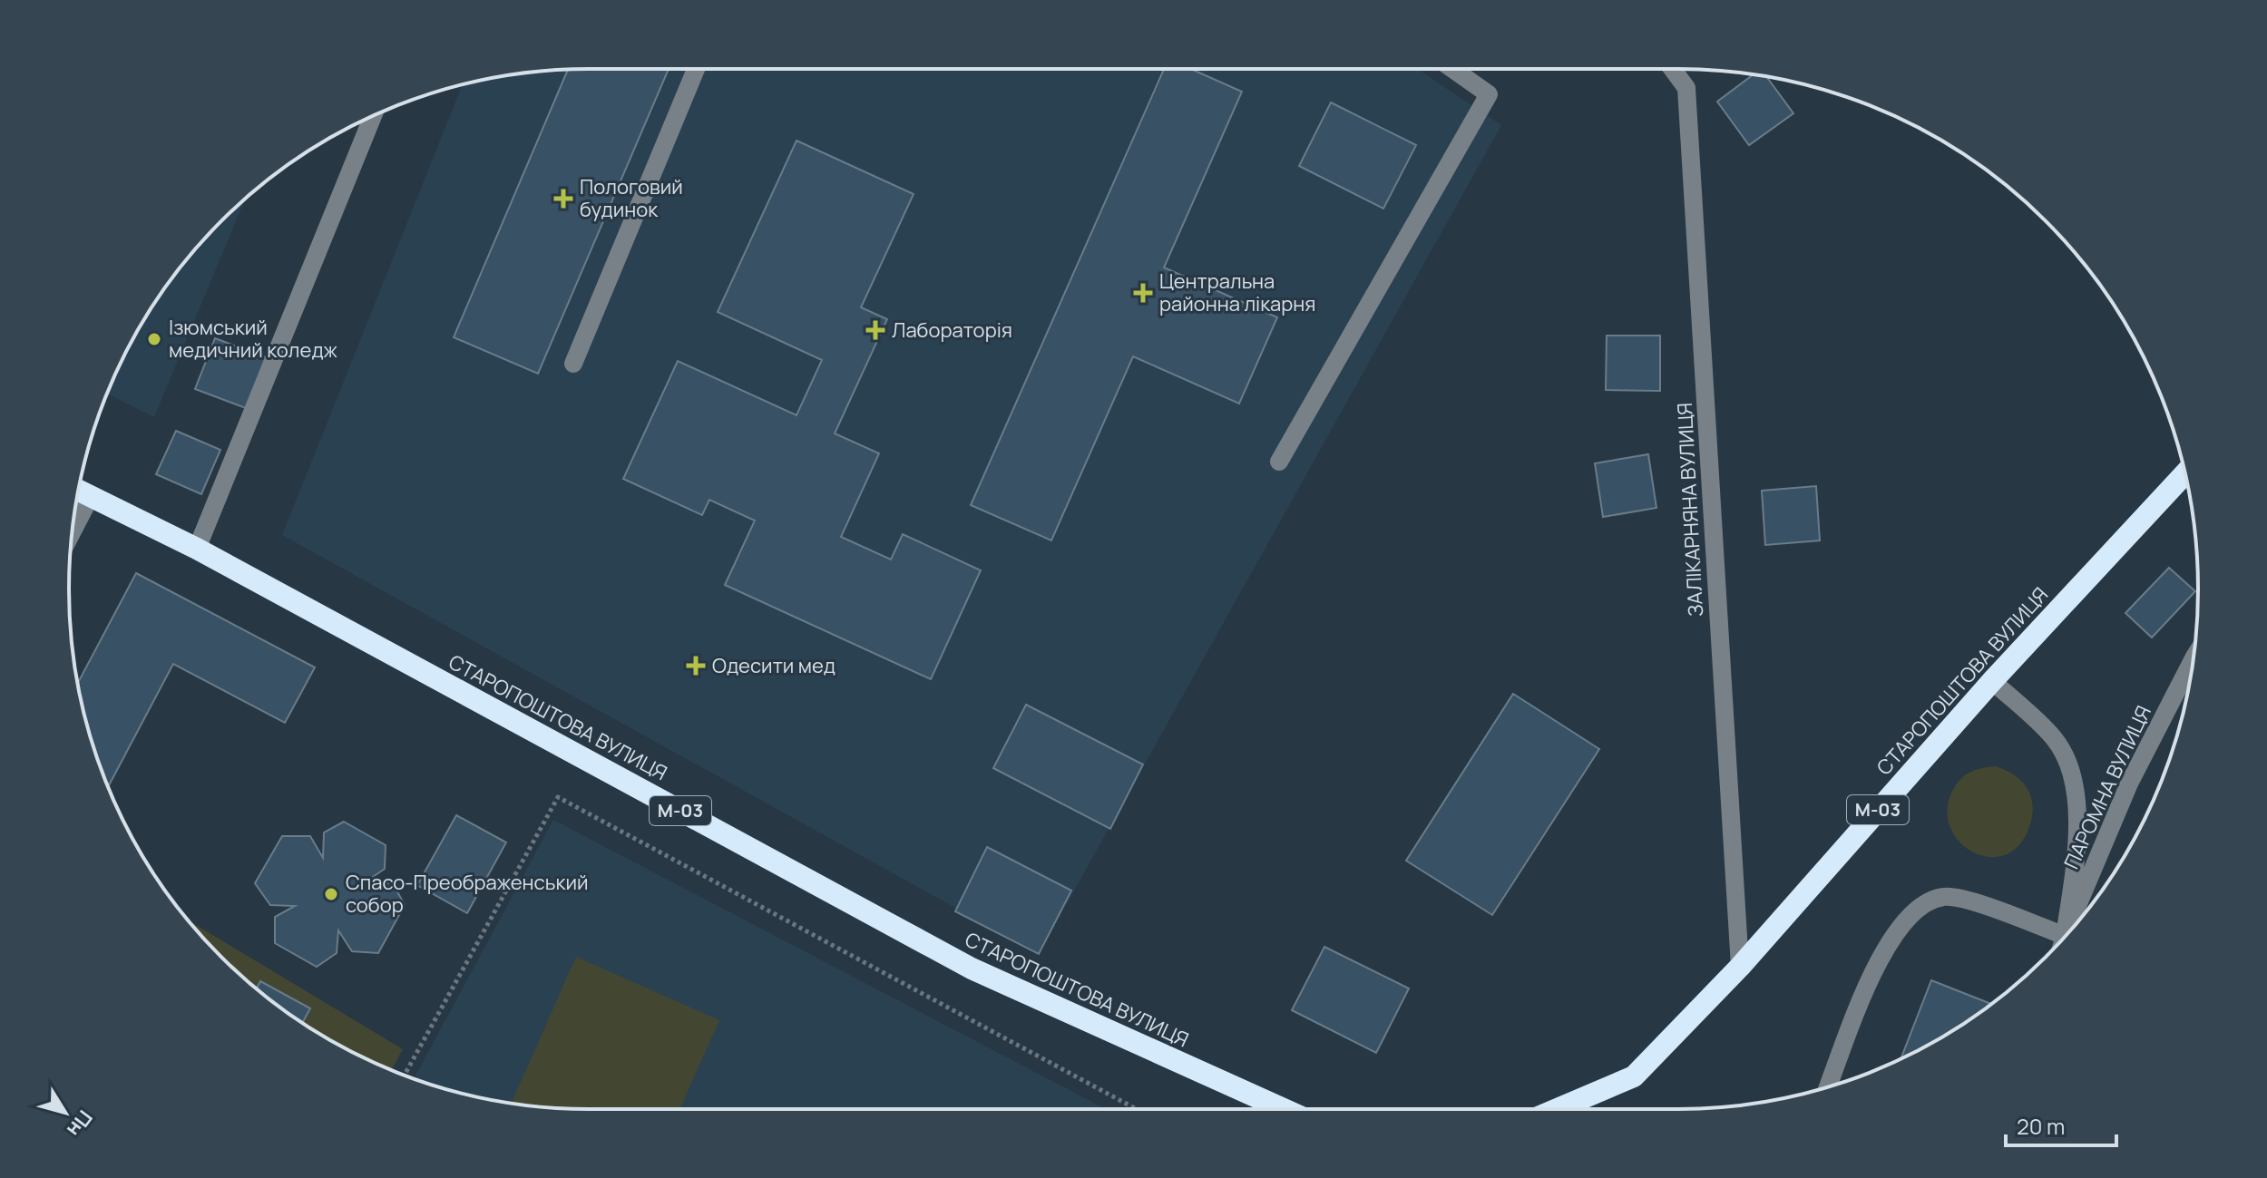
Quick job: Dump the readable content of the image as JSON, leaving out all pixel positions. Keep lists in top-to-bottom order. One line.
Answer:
{"streets":{"highway":["СТАРОПОШТОВА ВУЛИЦЯ","М-03"],"street":["ЗАЛІКАРНЯНА ВУЛИЦЯ","ПАРОМНА ВУЛИЦЯ"]},"crossings":[["ЗАЛІКАРНЯНА ВУЛИЦЯ","СТАРОПОШТОВА ВУЛИЦЯ"]],"places":{"health":["Пологовий будинок","Центральна районна лікарня","Лабораторія","Одесити мед"],"other":["Ізюмський медичний коледж","Спасо-Преображенський собор"]},"scale_bar":"20 m","north":"bottom right"}
